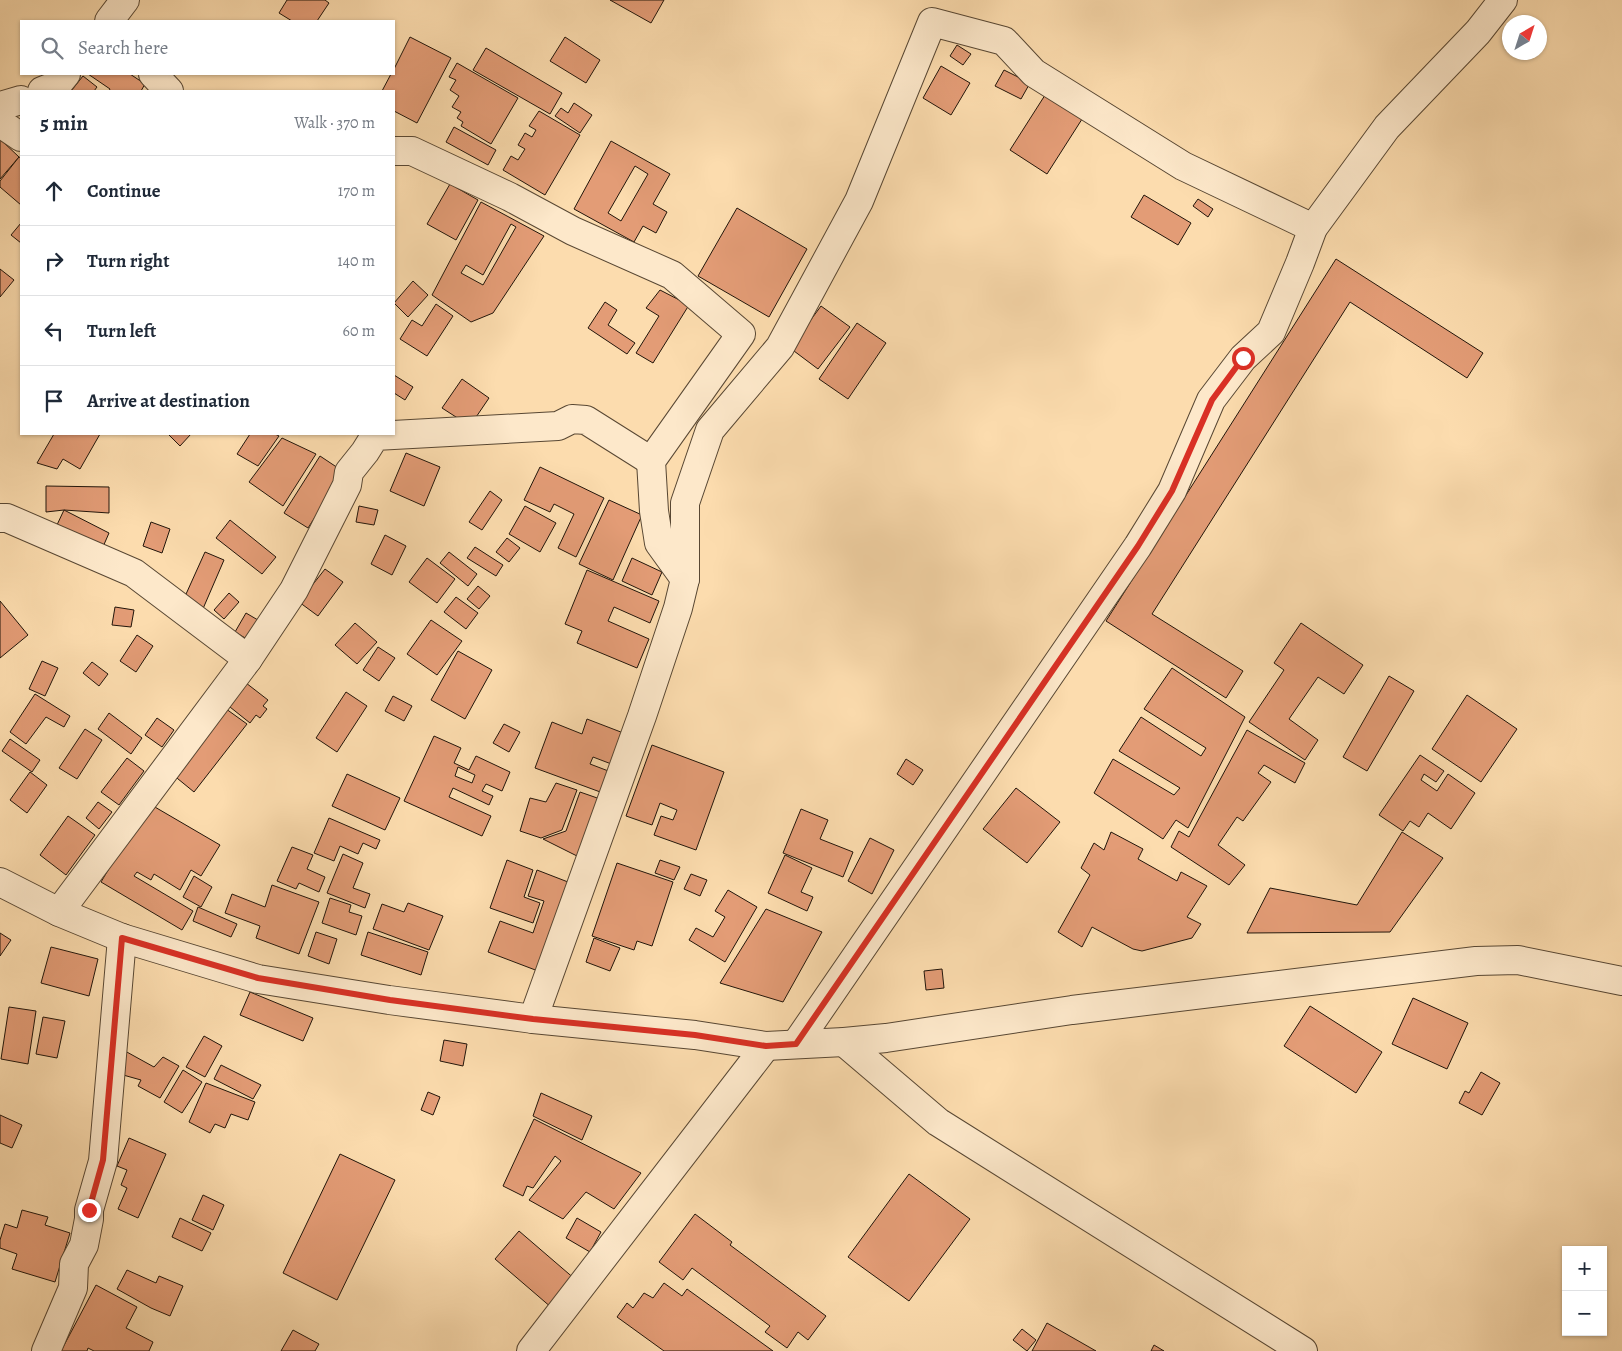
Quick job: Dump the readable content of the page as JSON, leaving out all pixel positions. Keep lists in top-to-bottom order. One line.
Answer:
{"north":"top right","page":{"search":"Search here","heading":["5 min","Walk · 370 m"],"list":[["Continue","170 m"],["Turn right","140 m"],["Turn left","60 m"],"Arrive at destination"],"map_buttons":["+","−"]}}
